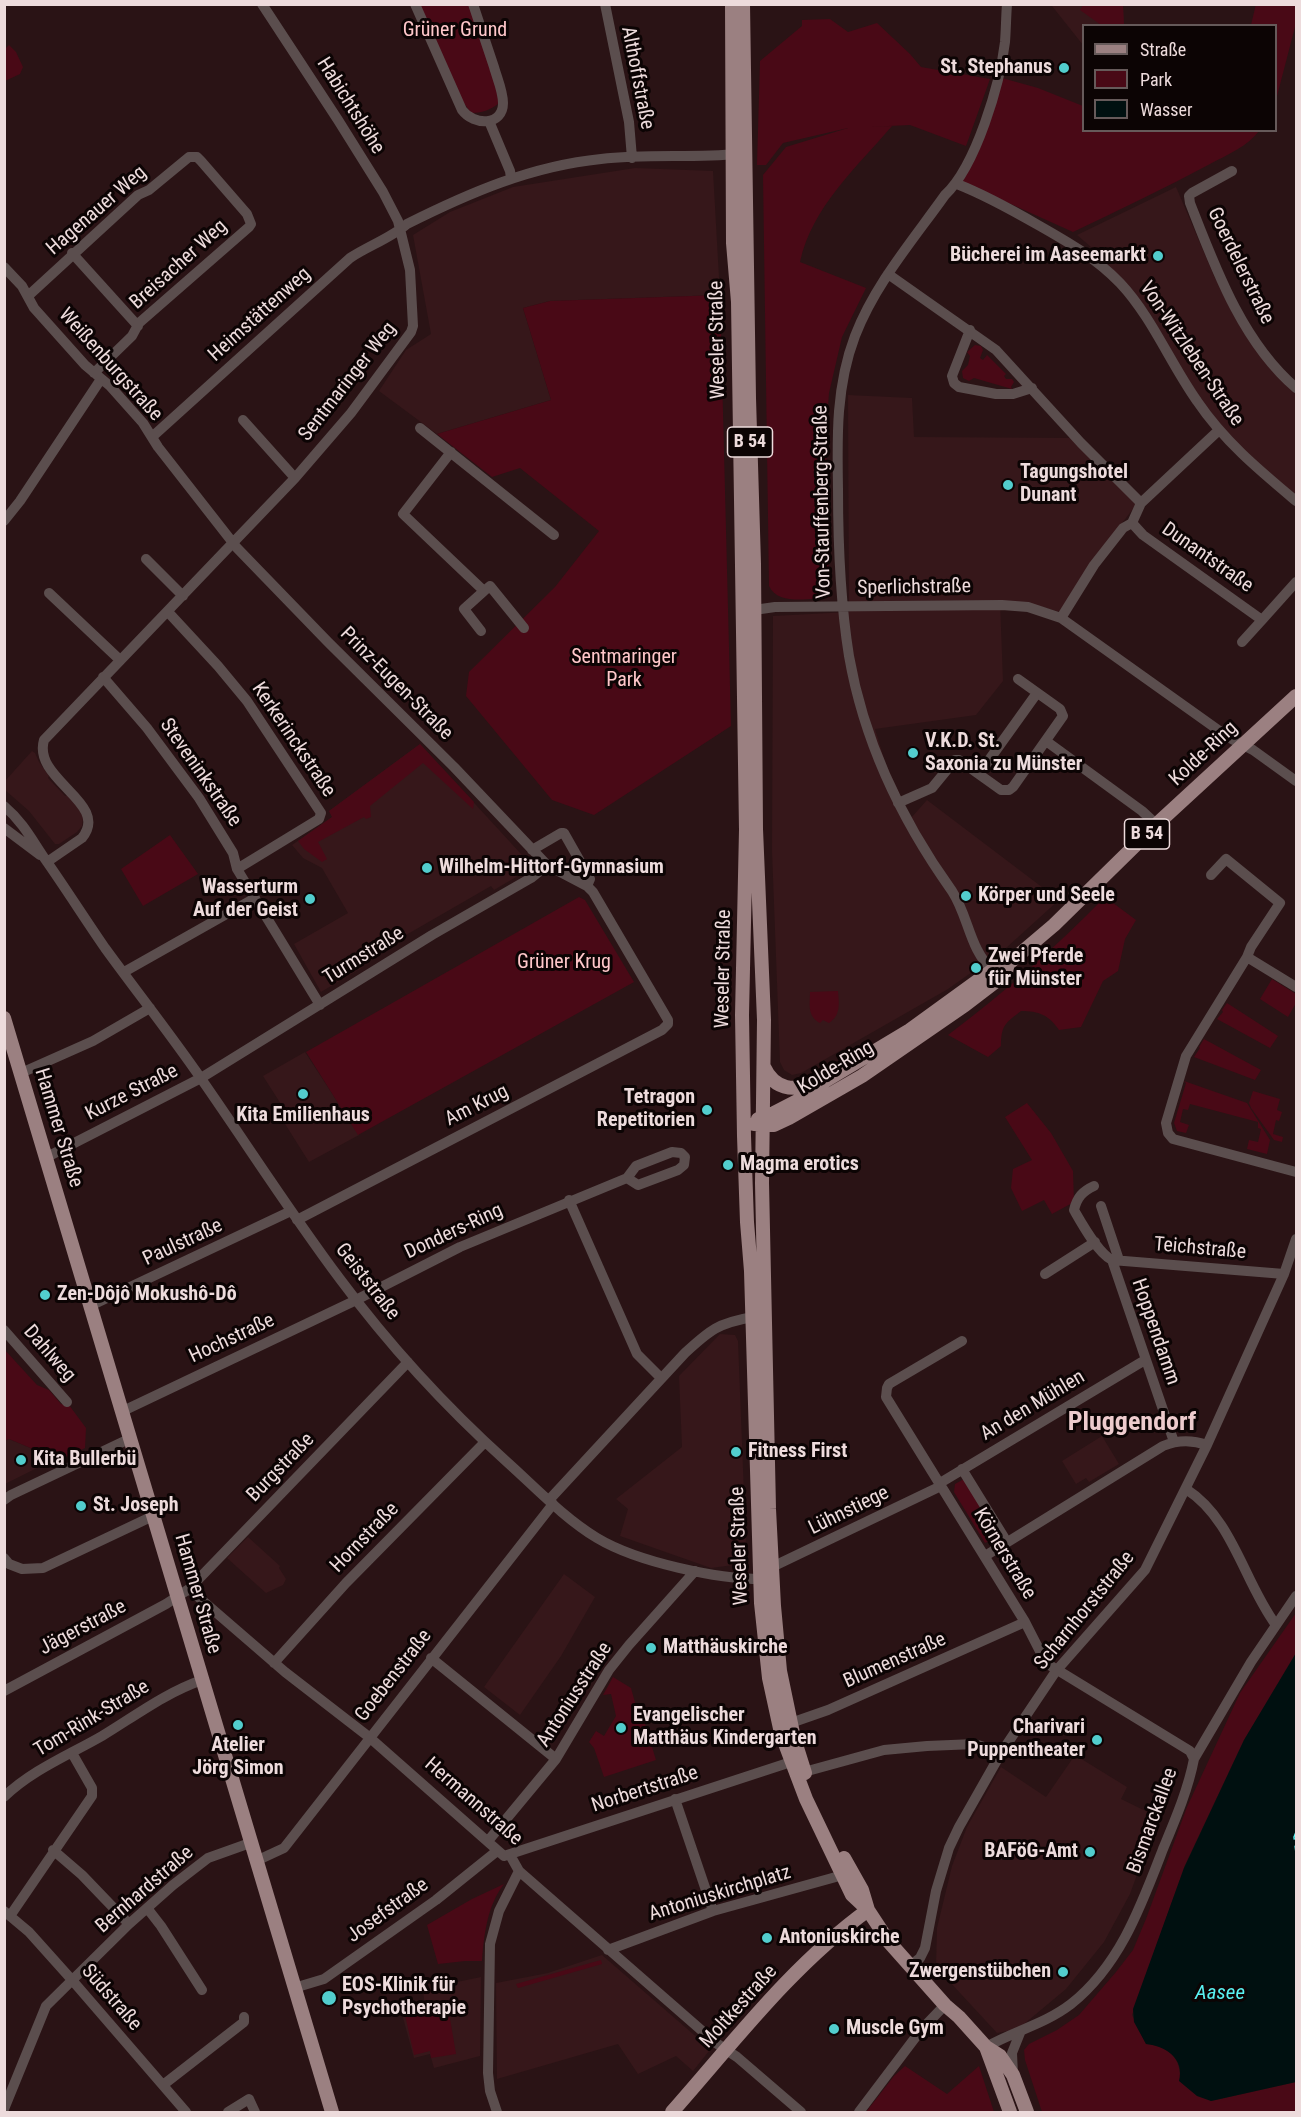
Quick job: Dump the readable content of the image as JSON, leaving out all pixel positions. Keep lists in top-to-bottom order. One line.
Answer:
{"streets":{"main road":["Weseler Straße","B 54","Kolde-Ring","Hammer Straße","Moltkestraße"],"street":["Althoffstraße","Habichtshöhe","Hagenauer Weg","Breisacher Weg","Goerdelerstraße","Heimstättenweg","Von-Witzleben-Straße","Weißenburgstraße","Sentmaringer Weg","Von-Stauffenberg-Straße","Dunantstraße","Sperlichstraße","Prinz-Eugen-Straße","Kerkerinckstraße","Steveninkstraße","Turmstraße","Kurze Straße","Am Krug","Donders-Ring","Paulstraße","Teichstraße","Geiststraße","Hoppendamm","Hochstraße","Dahlweg","An den Mühlen","Burgstraße","Lühnstiege","Hornstraße","Körnerstraße","Scharnhorststraße","Jägerstraße","Blumenstraße","Goebenstraße","Antoniusstraße","Tom-Rink-Straße","Norbertstraße","Hermannstraße","Bismarckallee","Bernhardstraße","Antoniuskirchplatz","Josefstraße","Südstraße"]},"crossings":[["Habichtshöhe","Heimstättenweg"],["Habichtshöhe","Sentmaringer Weg"],["Hagenauer Weg","Breisacher Weg"],["Hagenauer Weg","Weißenburgstraße"],["Breisacher Weg","Weißenburgstraße"],["Heimstättenweg","Weißenburgstraße"],["Heimstättenweg","Sentmaringer Weg"],["Weseler Straße","Sperlichstraße"],["Weseler Straße","Kolde-Ring"],["Weseler Straße","Geiststraße"],["Weseler Straße","Lühnstiege"],["Weseler Straße","Scharnhorststraße"],["Weseler Straße","Blumenstraße"],["Weseler Straße","Goebenstraße"],["Weseler Straße","Norbertstraße"],["Weseler Straße","Bismarckallee"],["Weseler Straße","Antoniuskirchplatz"],["Weseler Straße","Moltkestraße"],["Von-Witzleben-Straße","Von-Stauffenberg-Straße"],["Von-Witzleben-Straße","Dunantstraße"],["Weißenburgstraße","Sentmaringer Weg"],["Weißenburgstraße","Prinz-Eugen-Straße"],["Sentmaringer Weg","Prinz-Eugen-Straße"],["Sentmaringer Weg","Kerkerinckstraße"],["Sentmaringer Weg","Steveninkstraße"],["Sentmaringer Weg","Geiststraße"],["Von-Stauffenberg-Straße","Sperlichstraße"],["Von-Stauffenberg-Straße","Kolde-Ring"],["Dunantstraße","Sperlichstraße"],["Prinz-Eugen-Straße","Turmstraße"],["Prinz-Eugen-Straße","Am Krug"],["Kerkerinckstraße","Steveninkstraße"],["Steveninkstraße","Turmstraße"],["Turmstraße","Kurze Straße"],["Turmstraße","Geiststraße"],["Kurze Straße","Hammer Straße"],["Kurze Straße","Geiststraße"],["Am Krug","Paulstraße"],["Am Krug","Geiststraße"],["Hammer Straße","Paulstraße"],["Hammer Straße","Hochstraße"],["Hammer Straße","Burgstraße"],["Hammer Straße","Jägerstraße"],["Hammer Straße","Goebenstraße"],["Hammer Straße","Tom-Rink-Straße"],["Hammer Straße","Hermannstraße"],["Hammer Straße","Bernhardstraße"],["Hammer Straße","Josefstraße"],["Donders-Ring","Geiststraße"],["Donders-Ring","Hochstraße"],["Paulstraße","Geiststraße"],["Teichstraße","Hoppendamm"],["Teichstraße","Scharnhorststraße"],["Geiststraße","Hochstraße"],["Geiststraße","Burgstraße"],["Geiststraße","Lühnstiege"],["Geiststraße","Hornstraße"],["Geiststraße","Goebenstraße"],["Geiststraße","Antoniusstraße"],["Hoppendamm","An den Mühlen"],["An den Mühlen","Lühnstiege"],["An den Mühlen","Körnerstraße"],["Burgstraße","Jägerstraße"],["Burgstraße","Hermannstraße"],["Lühnstiege","Körnerstraße"],["Hornstraße","Hermannstraße"],["Körnerstraße","Scharnhorststraße"],["Körnerstraße","Blumenstraße"],["Körnerstraße","Bismarckallee"],["Jägerstraße","Hermannstraße"],["Goebenstraße","Hermannstraße"],["Antoniusstraße","Hermannstraße"],["Norbertstraße","Hermannstraße"],["Hermannstraße","Antoniuskirchplatz"],["Hermannstraße","Josefstraße"],["Hermannstraße","Moltkestraße"],["Bernhardstraße","Südstraße"]],"districts":["Pluggendorf"],"water":["Aasee"],"parks":["Grüner Grund","Sentmaringer Park","Grüner Krug"],"places":["St. Stephanus","Bücherei im Aaseemarkt","Tagungshotel Dunant","V.K.D. St. Saxonia zu Münster","Wilhelm-Hittorf-Gymnasium","Körper und Seele","Wasserturm Auf der Geist","Zwei Pferde für Münster","Kita Emilienhaus","Tetragon Repetitorien","Magma erotics","Zen-Dôjô Mokushô-Dô","Fitness First","Kita Bullerbü","St. Joseph","Matthäuskirche","Atelier Jörg Simon","Evangelischer Matthäus Kindergarten","Charivari Puppentheater","BAFöG-Amt","Antoniuskirche","Zwergenstübchen","EOS-Klinik für Psychotherapie","Muscle Gym"],"legend":["Straße","Park","Wasser"]}
